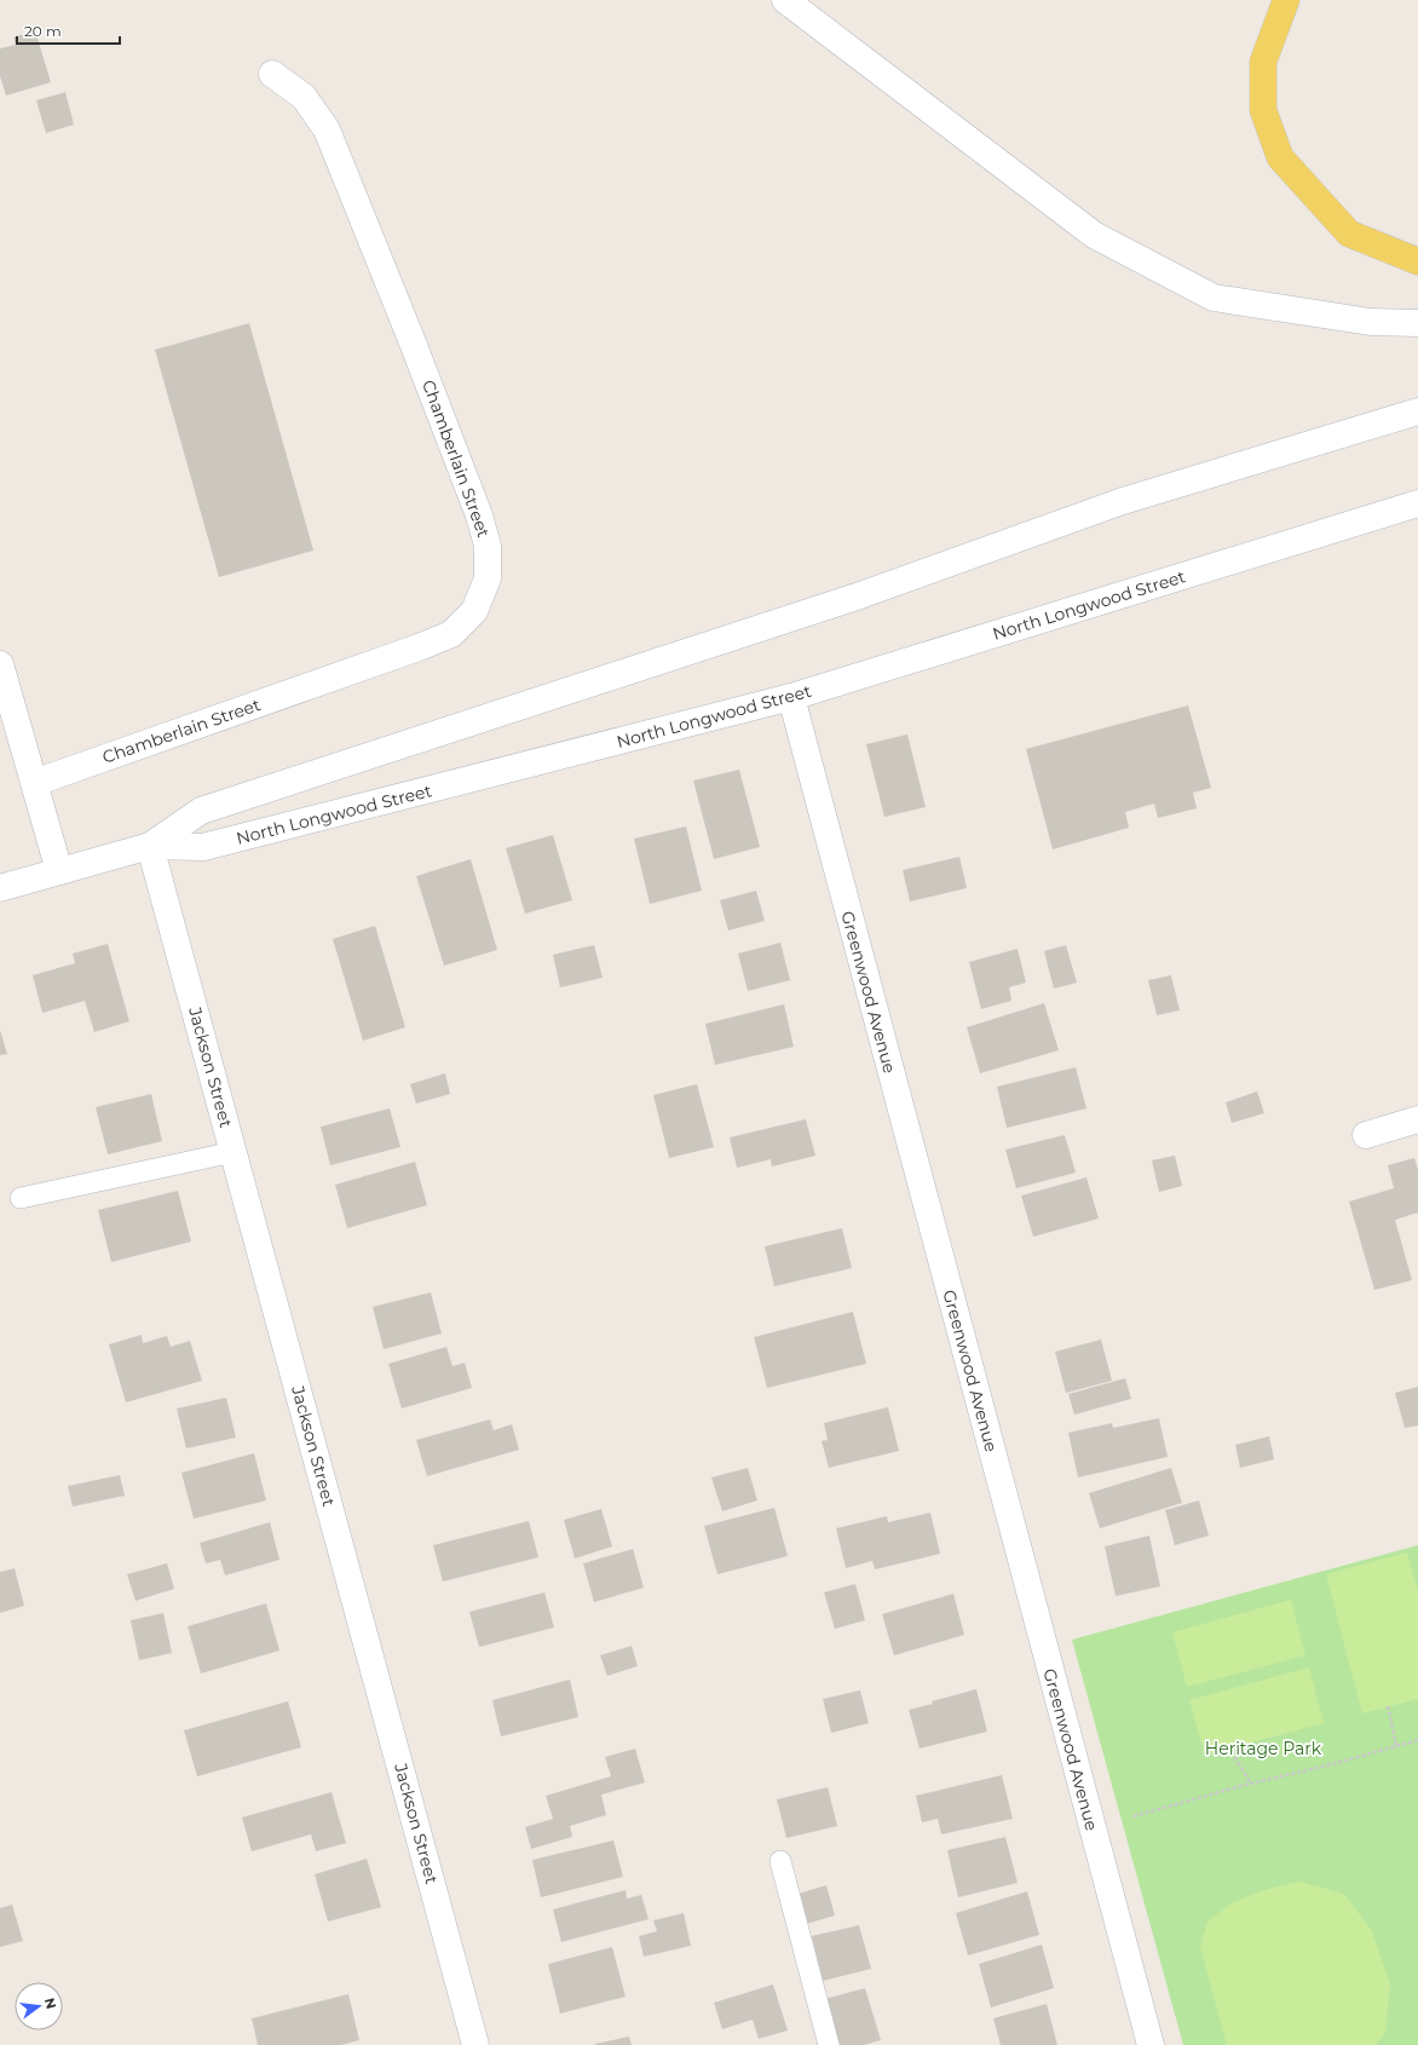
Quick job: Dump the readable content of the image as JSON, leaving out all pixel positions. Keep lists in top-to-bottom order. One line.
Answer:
{"streets":{"street":["Chamberlain Street","North Longwood Street","Greenwood Avenue","Jackson Street"]},"crossings":[["North Longwood Street","Greenwood Avenue"],["North Longwood Street","Jackson Street"]],"parks":["Heritage Park"],"scale_bar":"20 m","north":"right"}
